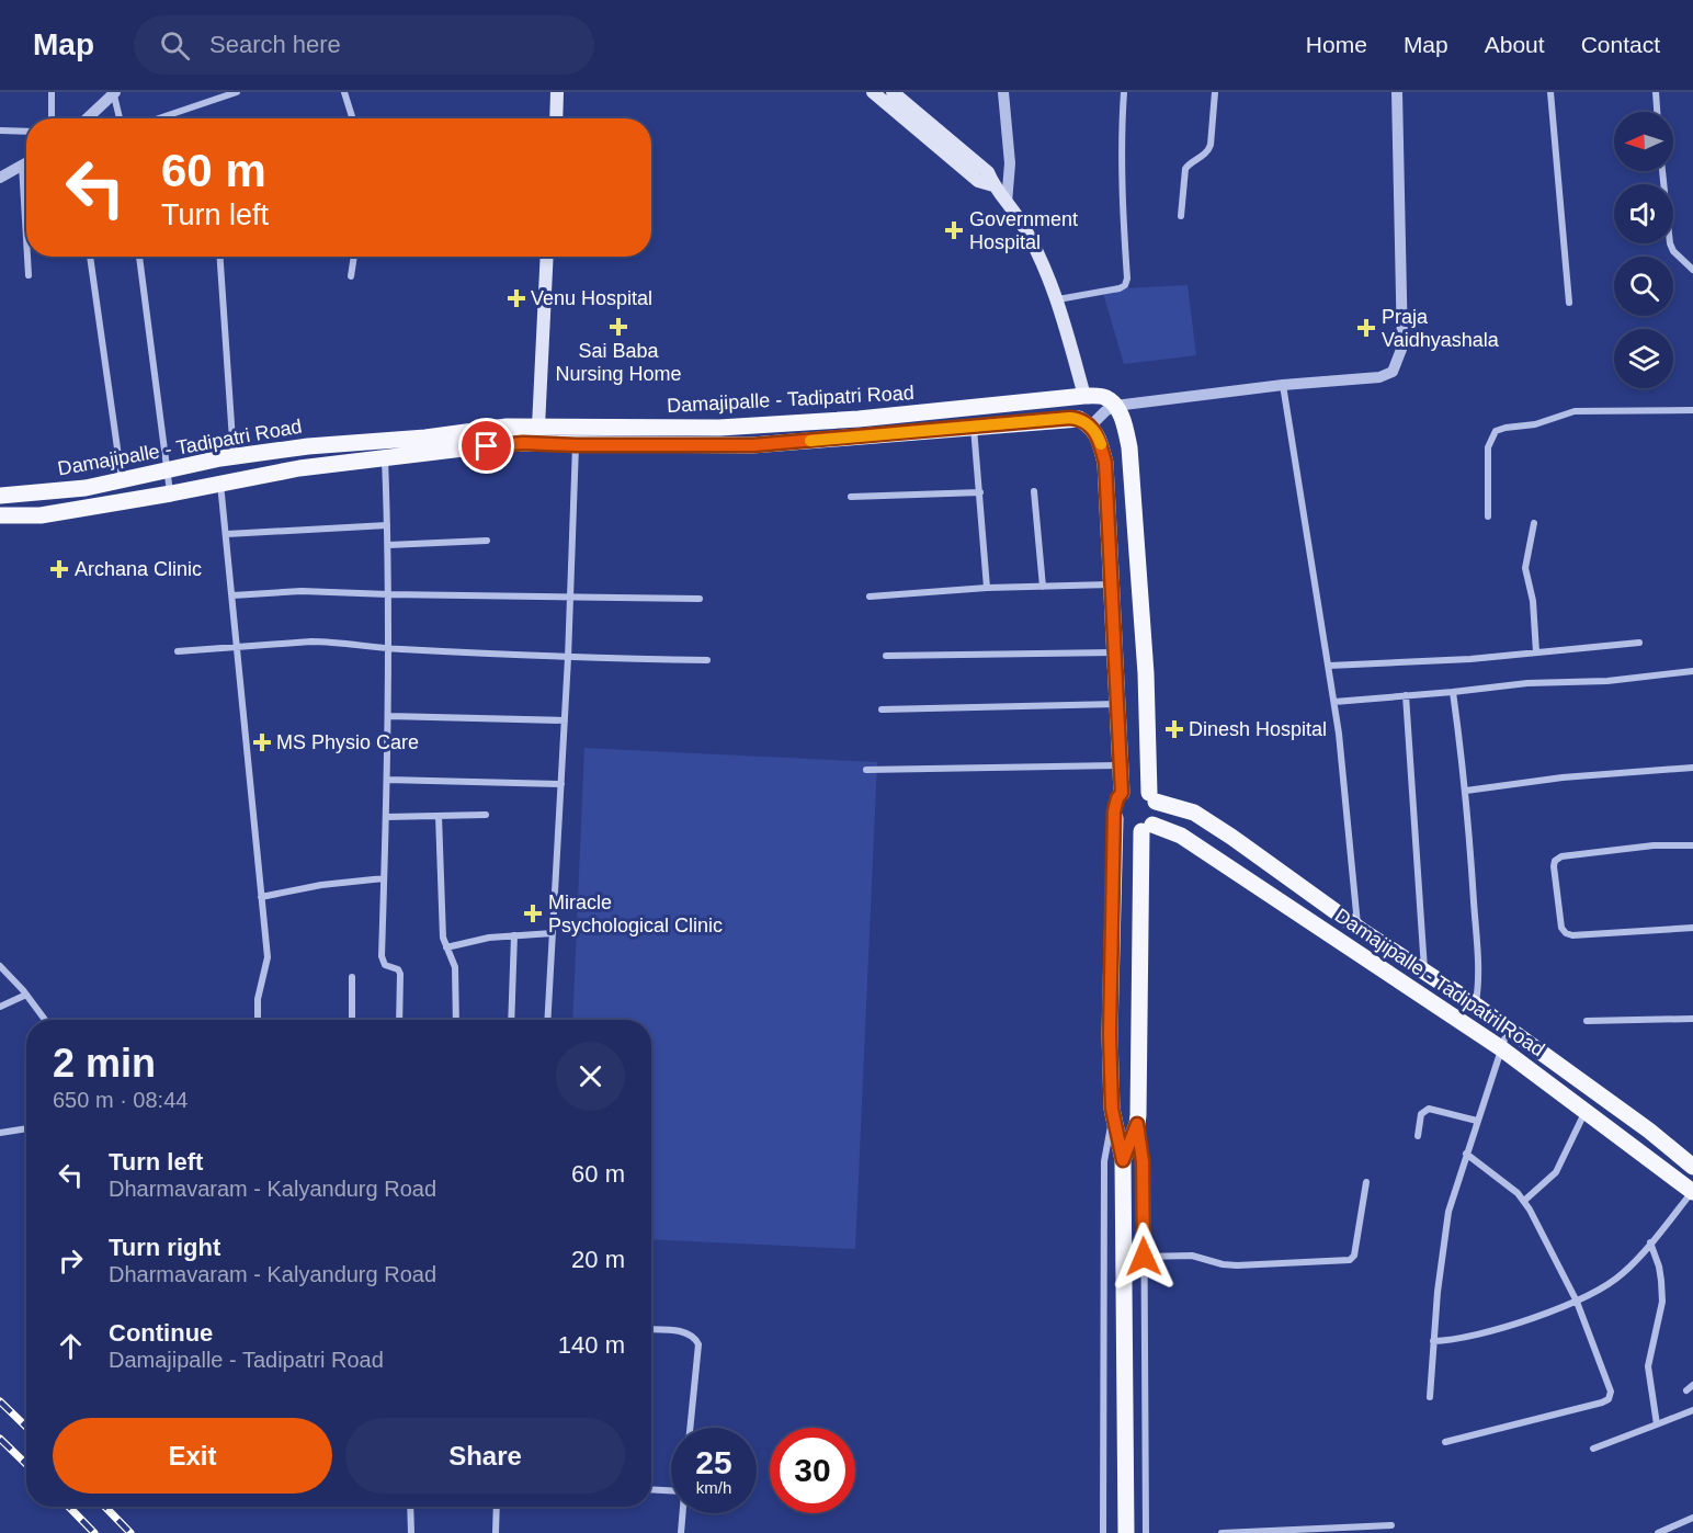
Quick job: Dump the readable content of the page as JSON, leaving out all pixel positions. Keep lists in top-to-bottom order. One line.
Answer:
{"streets":{"main road":["Damajipalle - Tadipatri Road"]},"places":{"health":["Government Hospital","Venu Hospital","Sai Baba Nursing Home","Praja Vaidhyashala","Archana Clinic","Dinesh Hospital","MS Physio Care","Miracle Psychological Clinic"]},"north":"left","page":{"header":"Map","search":"Search here","nav":["Home","Map","About","Contact"],"turn":["60 m","Turn left"],"heading":["2 min","650 m · 08:44"],"list":[{"name":"Turn left","note":"Dharmavaram - Kalyandurg Road","value":"60 m"},{"name":"Turn right","note":"Dharmavaram - Kalyandurg Road","value":"20 m"},{"name":"Continue","note":"Damajipalle - Tadipatri Road","value":"140 m"}],"buttons":["Exit","Share"],"speed":"25 km/h","limit":"30"}}
